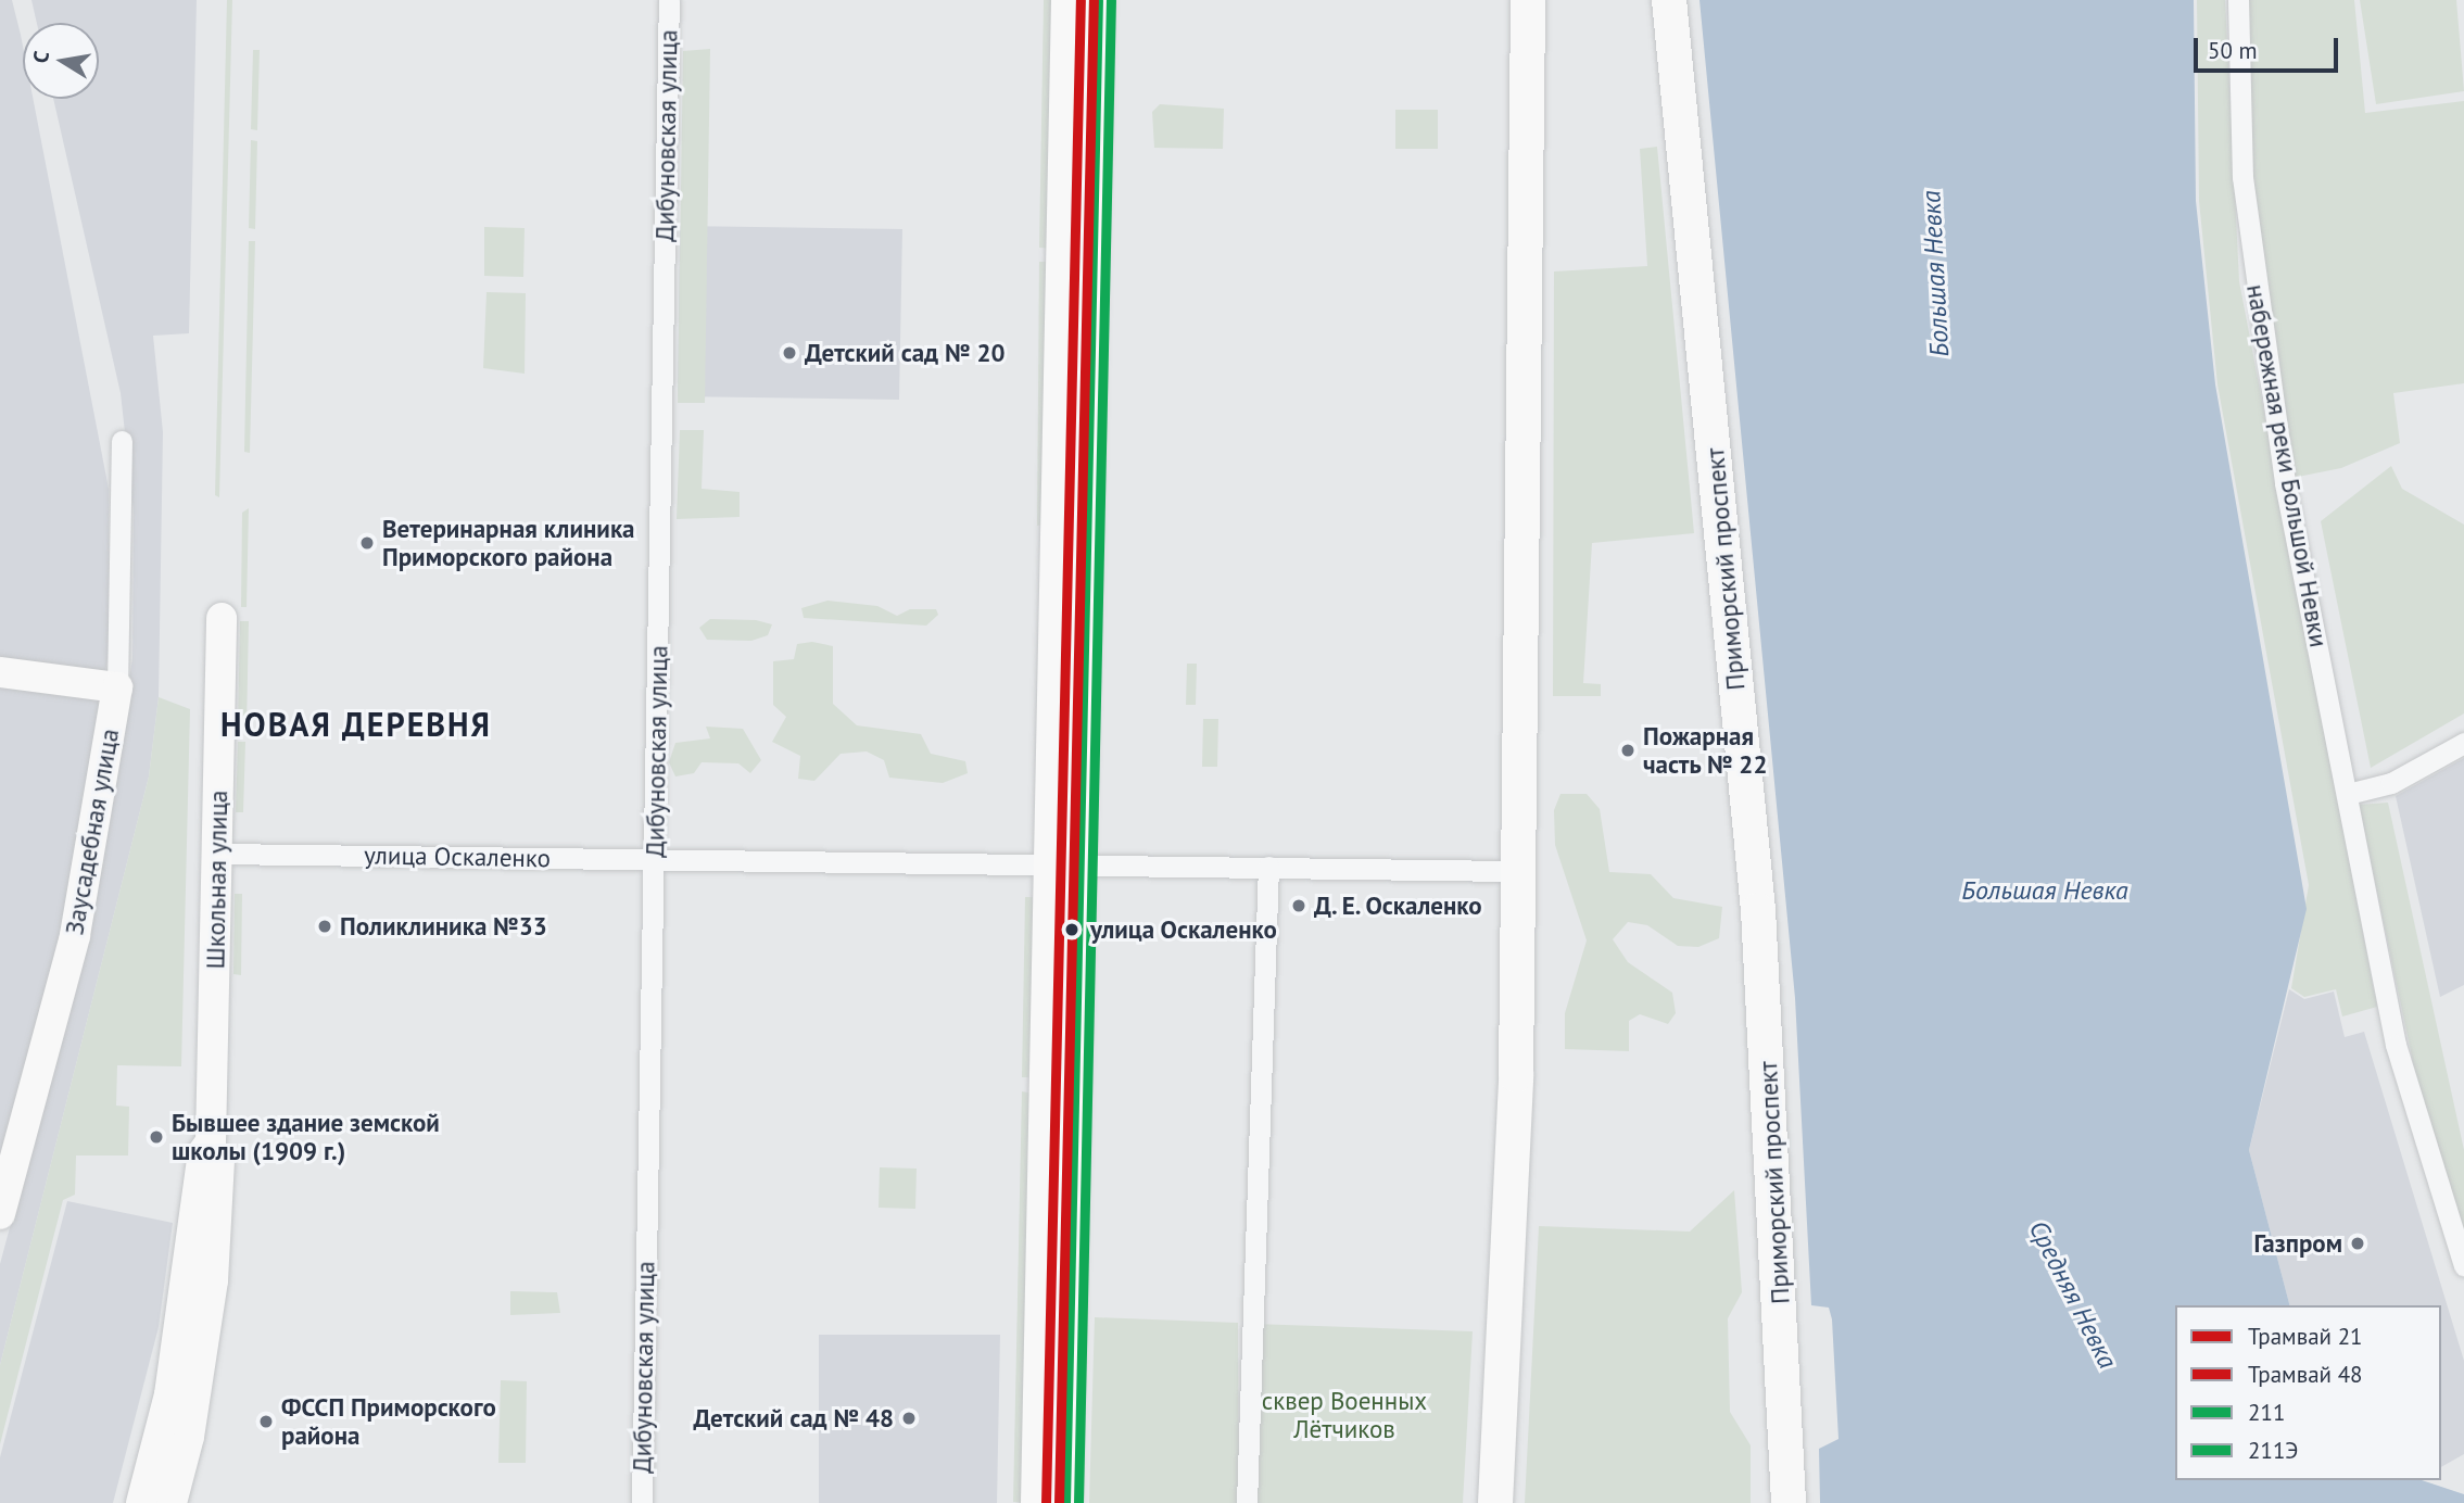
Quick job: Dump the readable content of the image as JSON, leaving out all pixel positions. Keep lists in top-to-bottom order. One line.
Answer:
{"streets":{"main road":["Приморский проспект","Заусадебная улица","Школьная улица"],"street":["Дибуновская улица","набережная реки Большой Невки","улица Оскаленко"]},"crossings":[["Дибуновская улица","улица Оскаленко"],["улица Оскаленко","Школьная улица"]],"districts":["НОВАЯ ДЕРЕВНЯ"],"water":["Большая Невка","Средняя Невка"],"parks":["сквер Военных Лётчиков"],"places":["Детский сад № 20","Ветеринарная клиника Приморского района","Пожарная часть № 22","Д. Е. Оскаленко","Поликлиника №33","улица Оскаленко","Бывшее здание земской школы (1909 г.)","Газпром","Детский сад № 48","ФССП Приморского района"],"lines":["tram line 21","tram line 48","transit line 211","transit line 211Э"],"legend":["Трамвай 21","Трамвай 48","211","211Э"],"scale_bar":"50 m","north":"left"}
